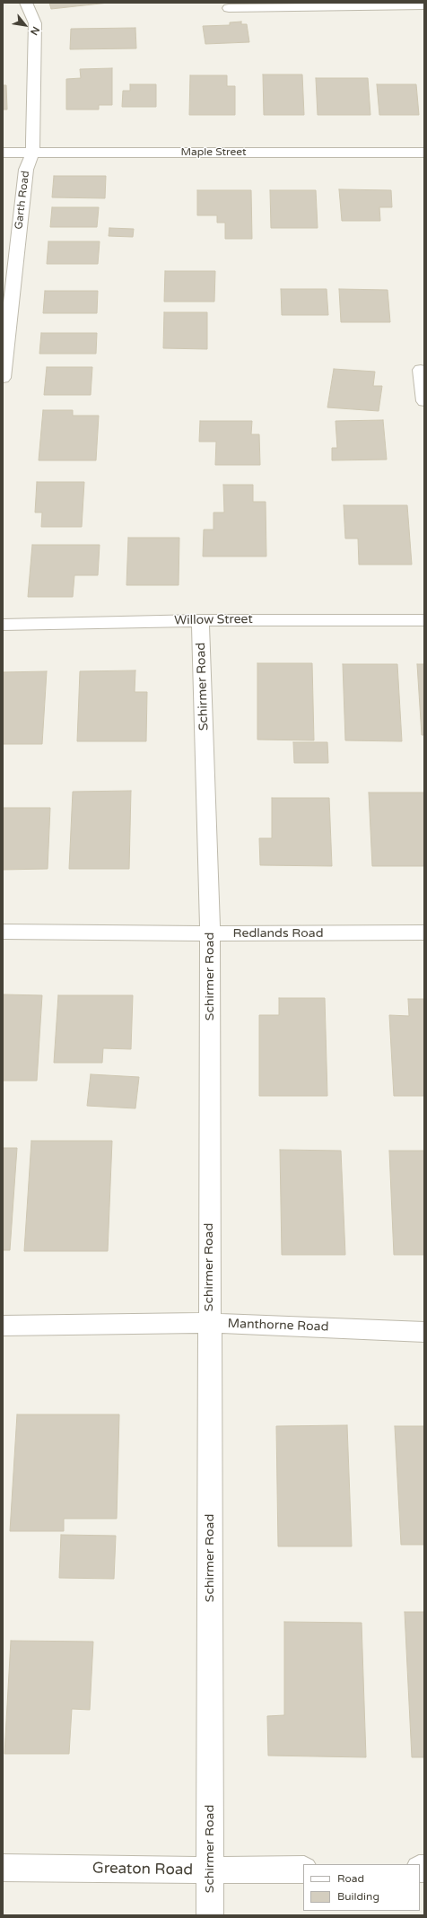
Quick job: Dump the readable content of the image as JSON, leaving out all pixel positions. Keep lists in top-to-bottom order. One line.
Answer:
{"streets":{"street":["Maple Street","Garth Road","Willow Street","Schirmer Road","Redlands Road","Manthorne Road","Greaton Road"]},"crossings":[["Maple Street","Garth Road"],["Willow Street","Schirmer Road"],["Schirmer Road","Redlands Road"],["Schirmer Road","Manthorne Road"],["Schirmer Road","Greaton Road"]],"legend":["Road","Building"],"north":"bottom right"}
